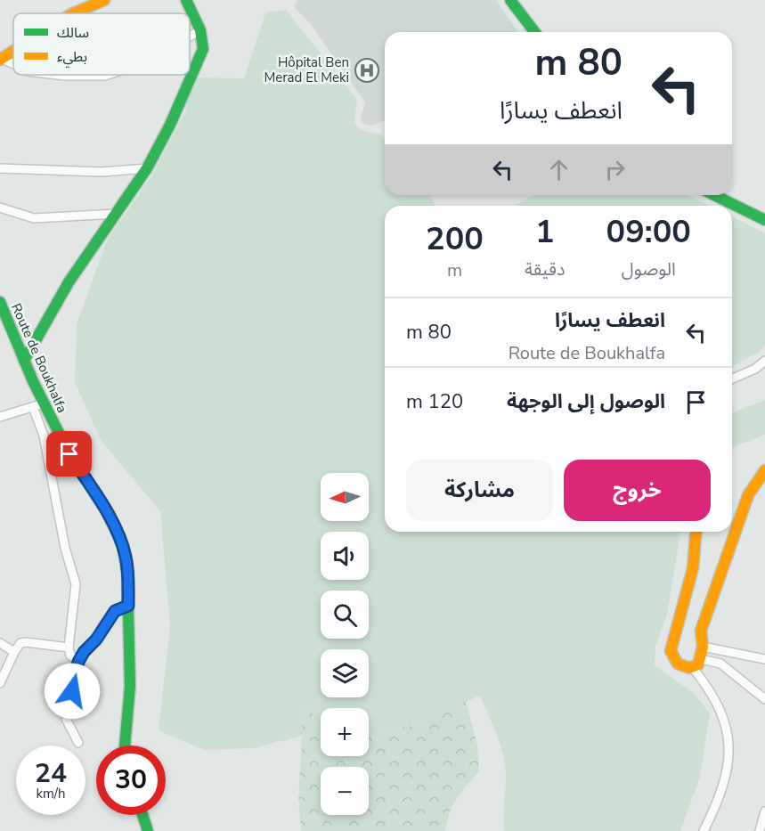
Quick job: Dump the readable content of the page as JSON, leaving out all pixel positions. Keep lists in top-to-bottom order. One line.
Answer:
{"streets":{"street":["Route de Boukhalfa"]},"places":{"hospital":["Hôpital Ben Merad El Meki"]},"legend":["سالك","بطيء"],"north":"left","page":{"turn":["80 m","انعطف يسارًا"],"eta":["09:00","الوصول","1","دقيقة","200","m"],"list":[{"name":"انعطف يسارًا","note":"Route de Boukhalfa","value":"80 m"},{"name":"الوصول إلى الوجهة","value":"120 m"}],"buttons":["خروج","مشاركة"],"map_buttons":["+","−"],"speed":"24 km/h","limit":"30"}}
